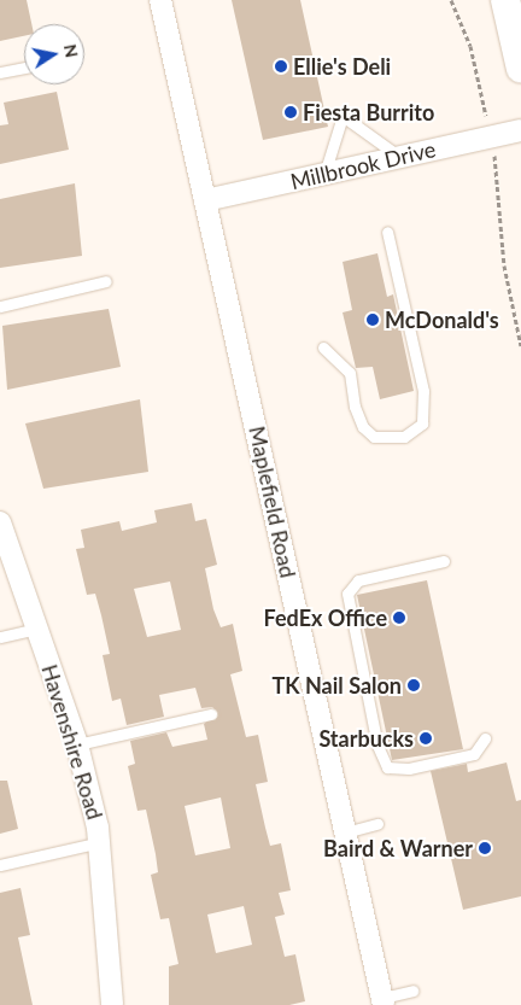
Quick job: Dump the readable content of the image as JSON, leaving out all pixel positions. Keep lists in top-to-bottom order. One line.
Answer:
{"streets":{"street":["Millbrook Drive","Maplefield Road","Havenshire Road"]},"crossings":[["Millbrook Drive","Maplefield Road"]],"places":["Ellie's Deli","Fiesta Burrito","McDonald's","FedEx Office","TK Nail Salon","Starbucks","Baird & Warner"],"north":"right"}
